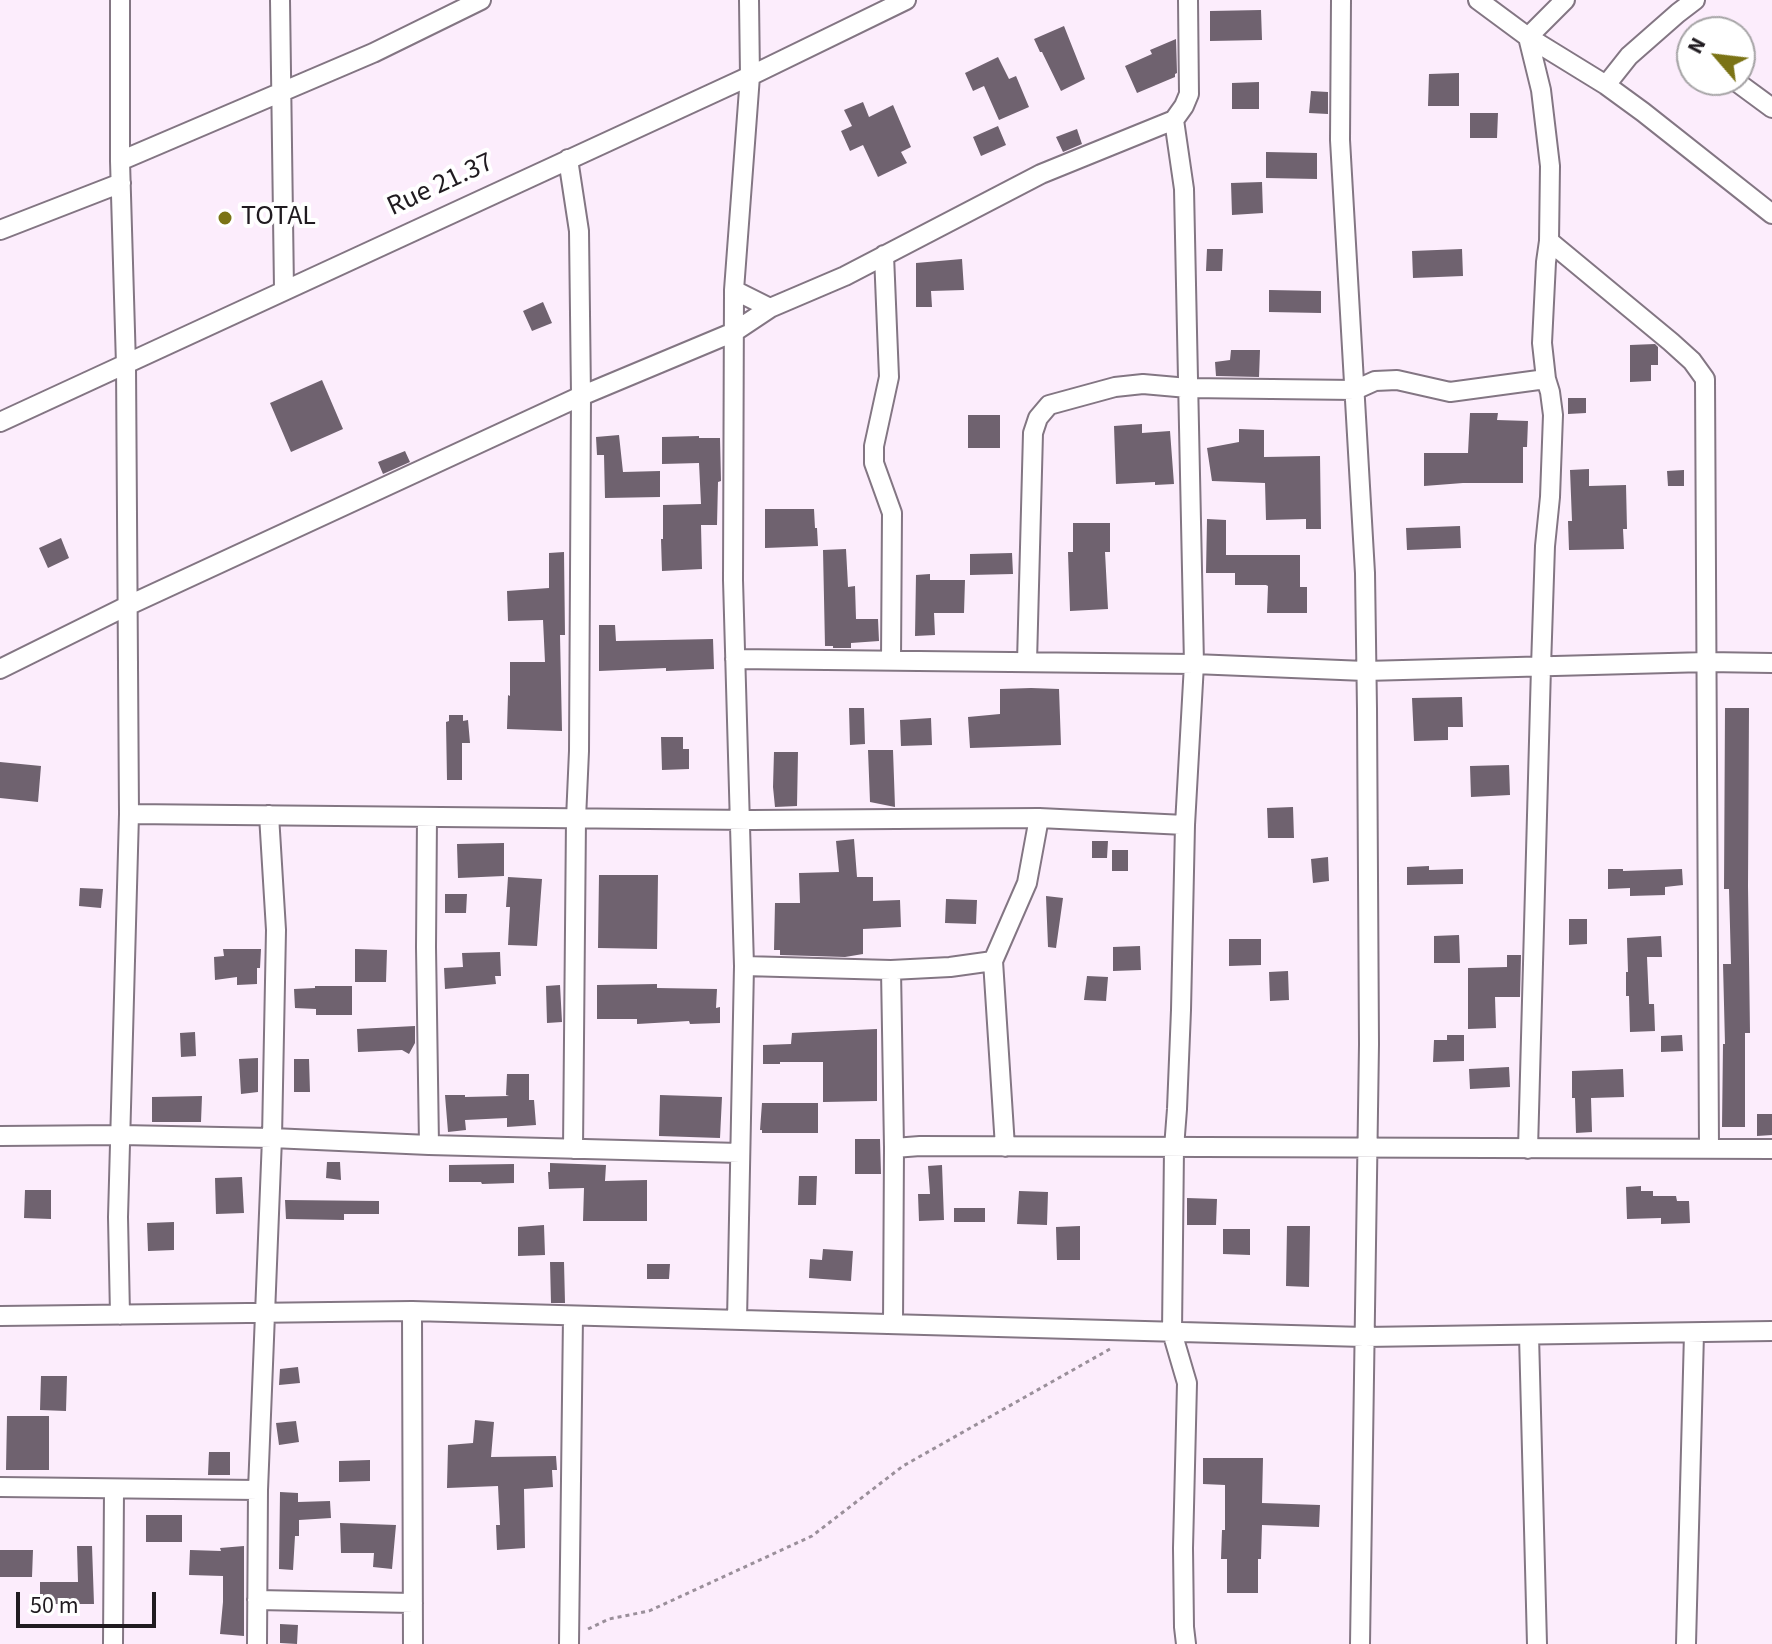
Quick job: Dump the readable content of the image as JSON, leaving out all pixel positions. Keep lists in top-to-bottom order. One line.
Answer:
{"streets":{"street":["Rue 21.37"]},"places":["TOTAL"],"scale_bar":"50 m","north":"top left"}
